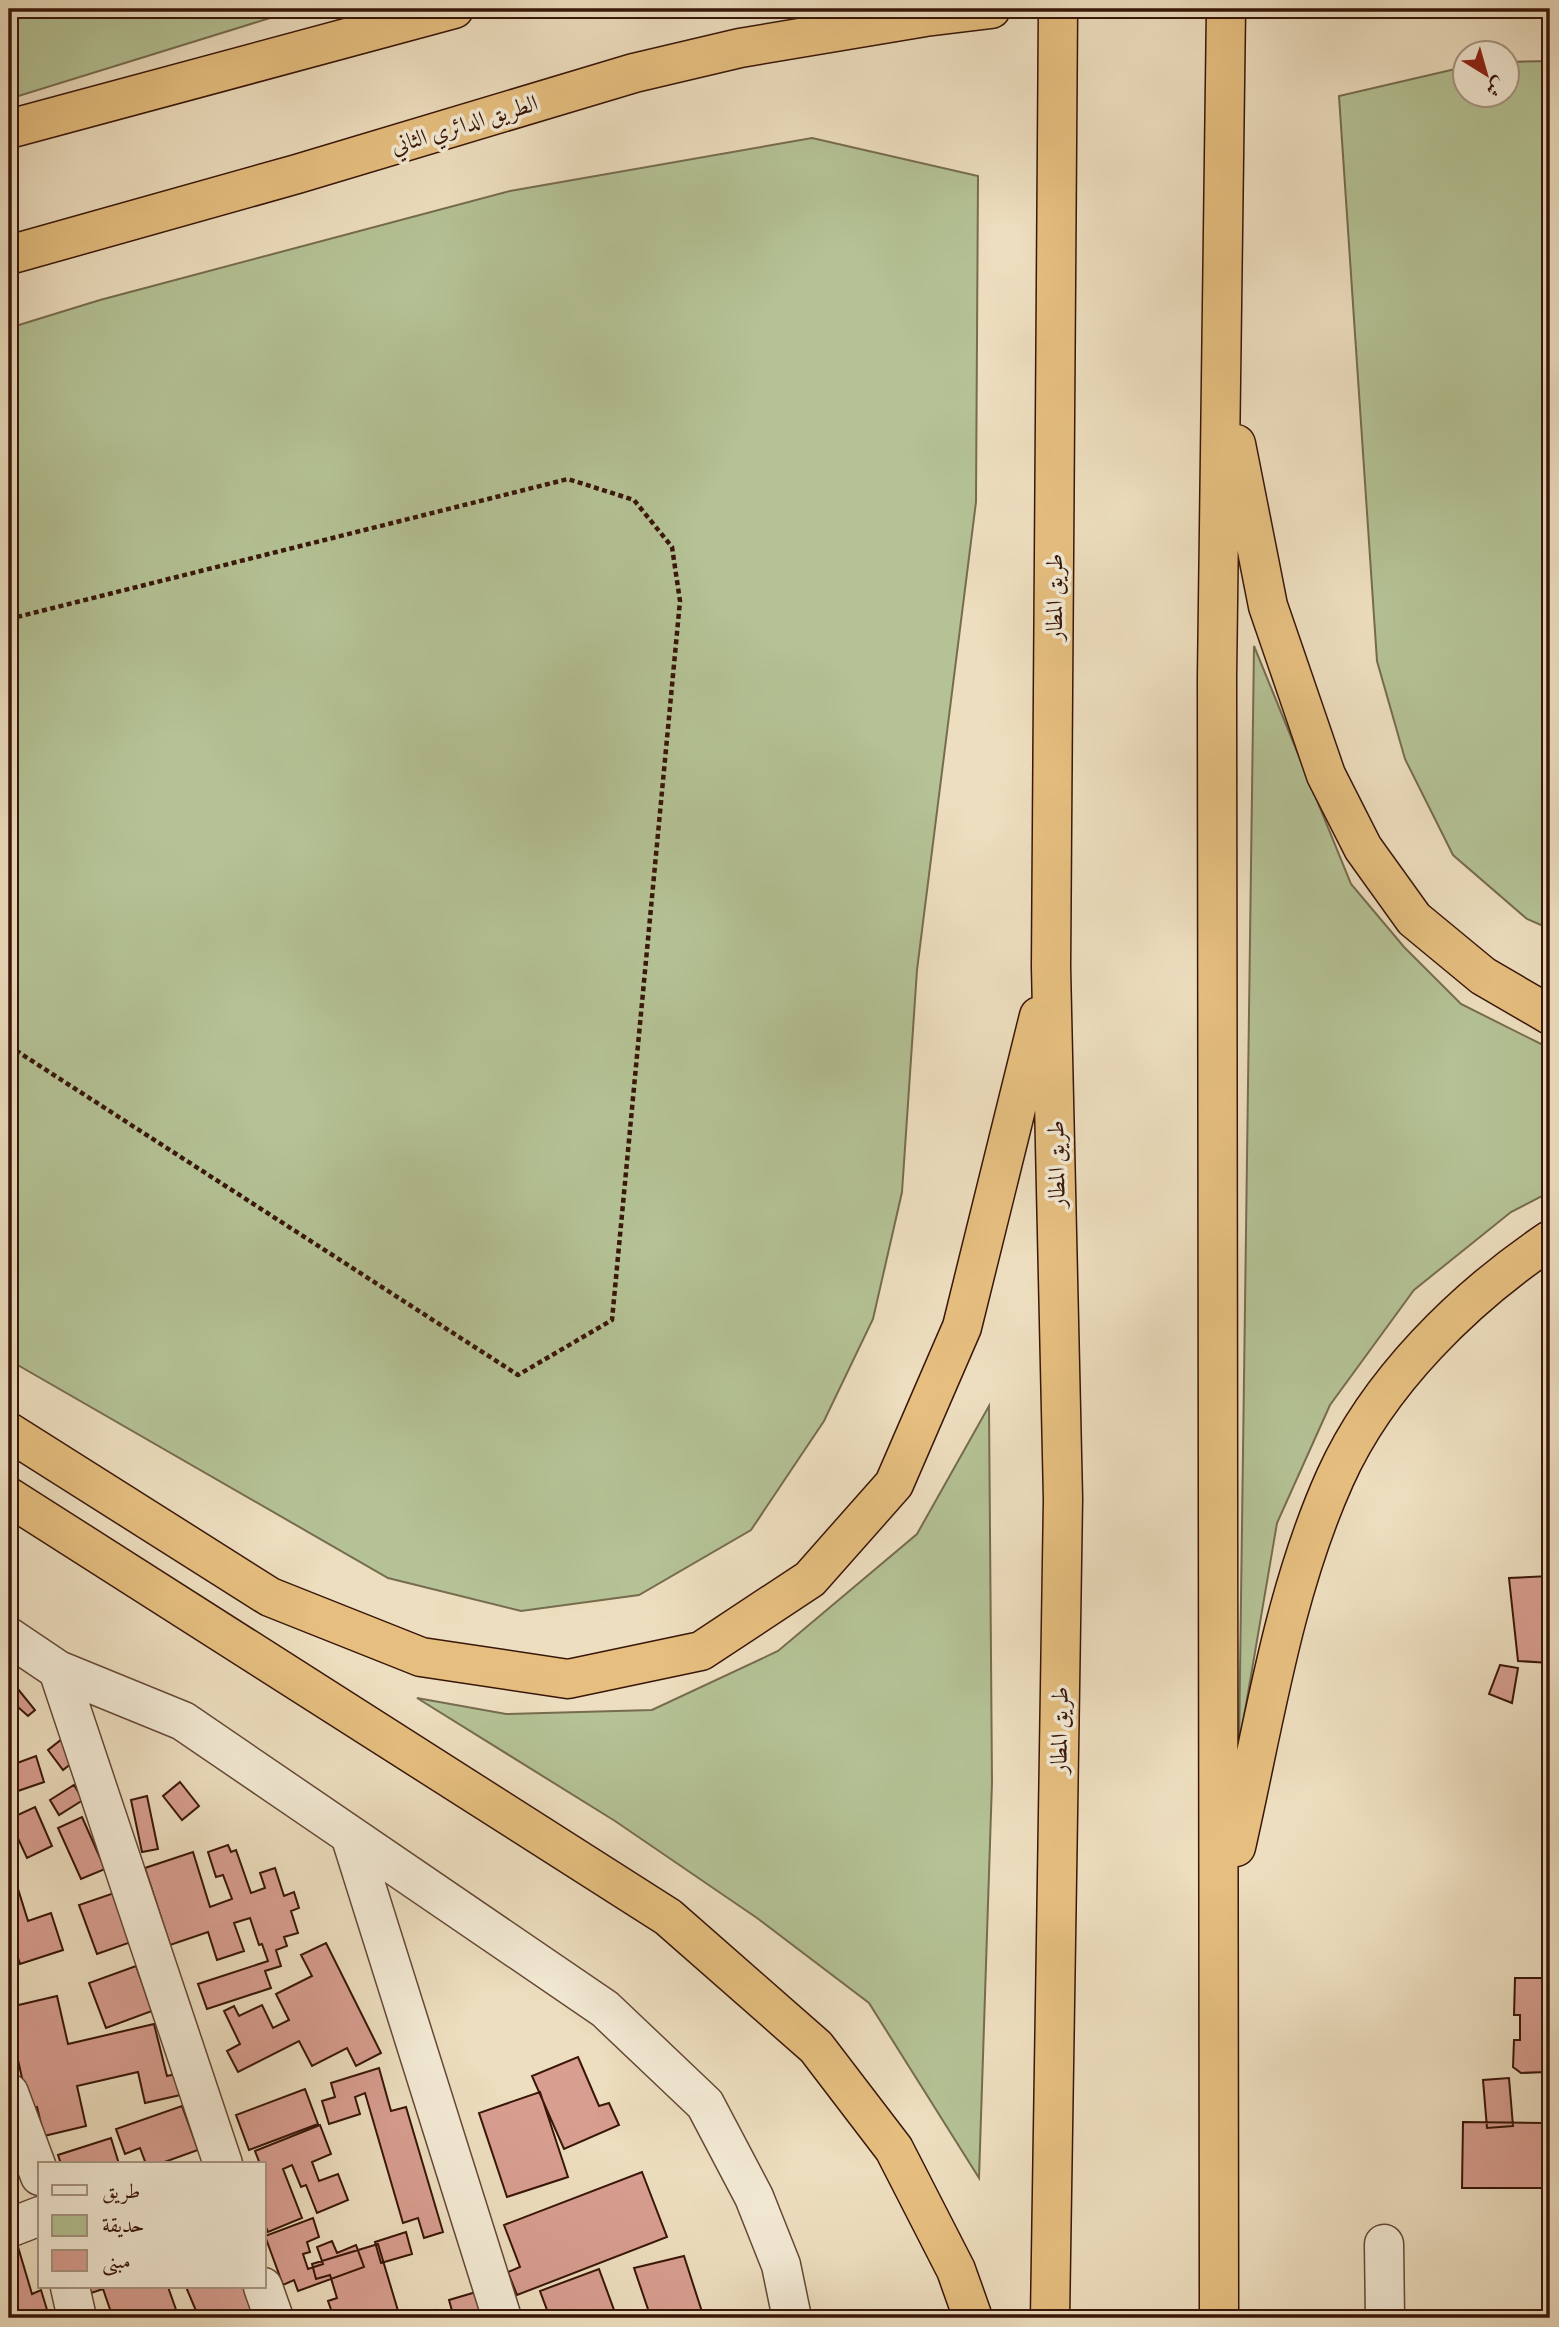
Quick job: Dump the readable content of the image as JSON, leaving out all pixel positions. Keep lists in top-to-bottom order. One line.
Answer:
{"streets":{"highway":["الطريق الدائري الثاني","طريق المطار"]},"legend":["طريق","حديقة","مبنى"],"north":"bottom right"}
